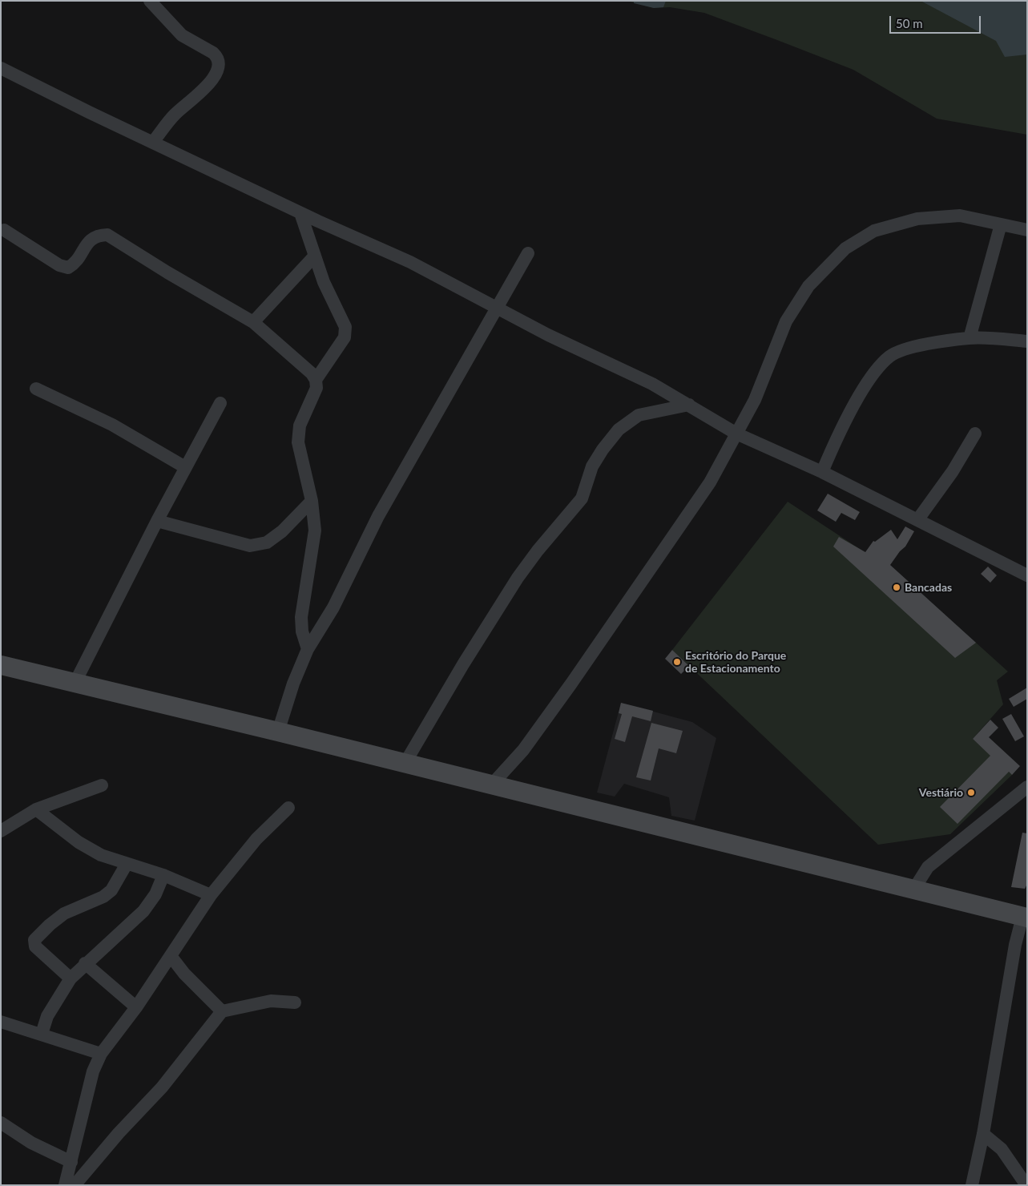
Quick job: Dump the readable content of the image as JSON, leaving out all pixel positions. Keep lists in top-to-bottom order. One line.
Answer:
{"places":["Bancadas","Escritório do Parque de Estacionamento","Vestiário"],"scale_bar":"50 m"}
